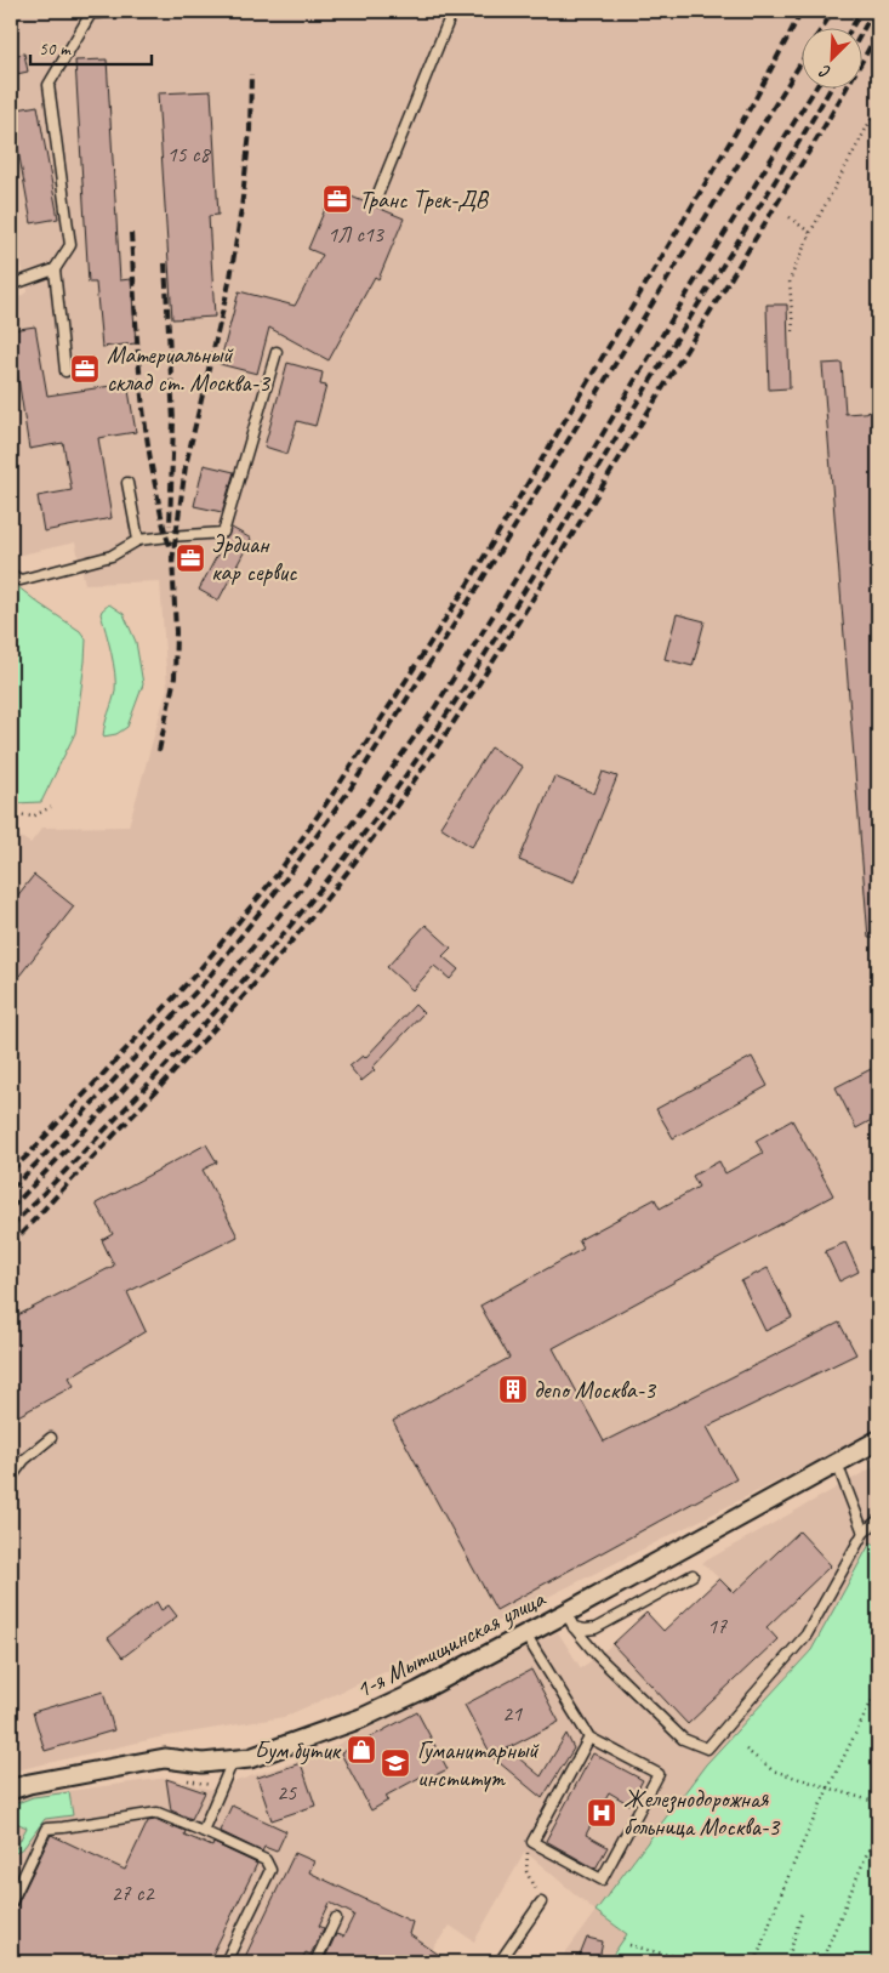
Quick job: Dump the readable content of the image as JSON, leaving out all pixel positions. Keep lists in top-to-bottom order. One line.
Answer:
{"streets":{"street":["1-я Мытищинская улица"]},"places":{"office":["Транс Трек-ДВ","Материальный склад ст. Москва-3","Эрдиан кар сервис"],"building":["депо Москва-3"],"shop":["Бум бутик"],"school or university":["Гуманитарный институт"],"hospital":["Железнодорожная больница Москва-3"]},"house_numbers":["15 с8","1Л с13","17","21","25","27 с2"],"scale_bar":"50 m","north":"bottom left"}
